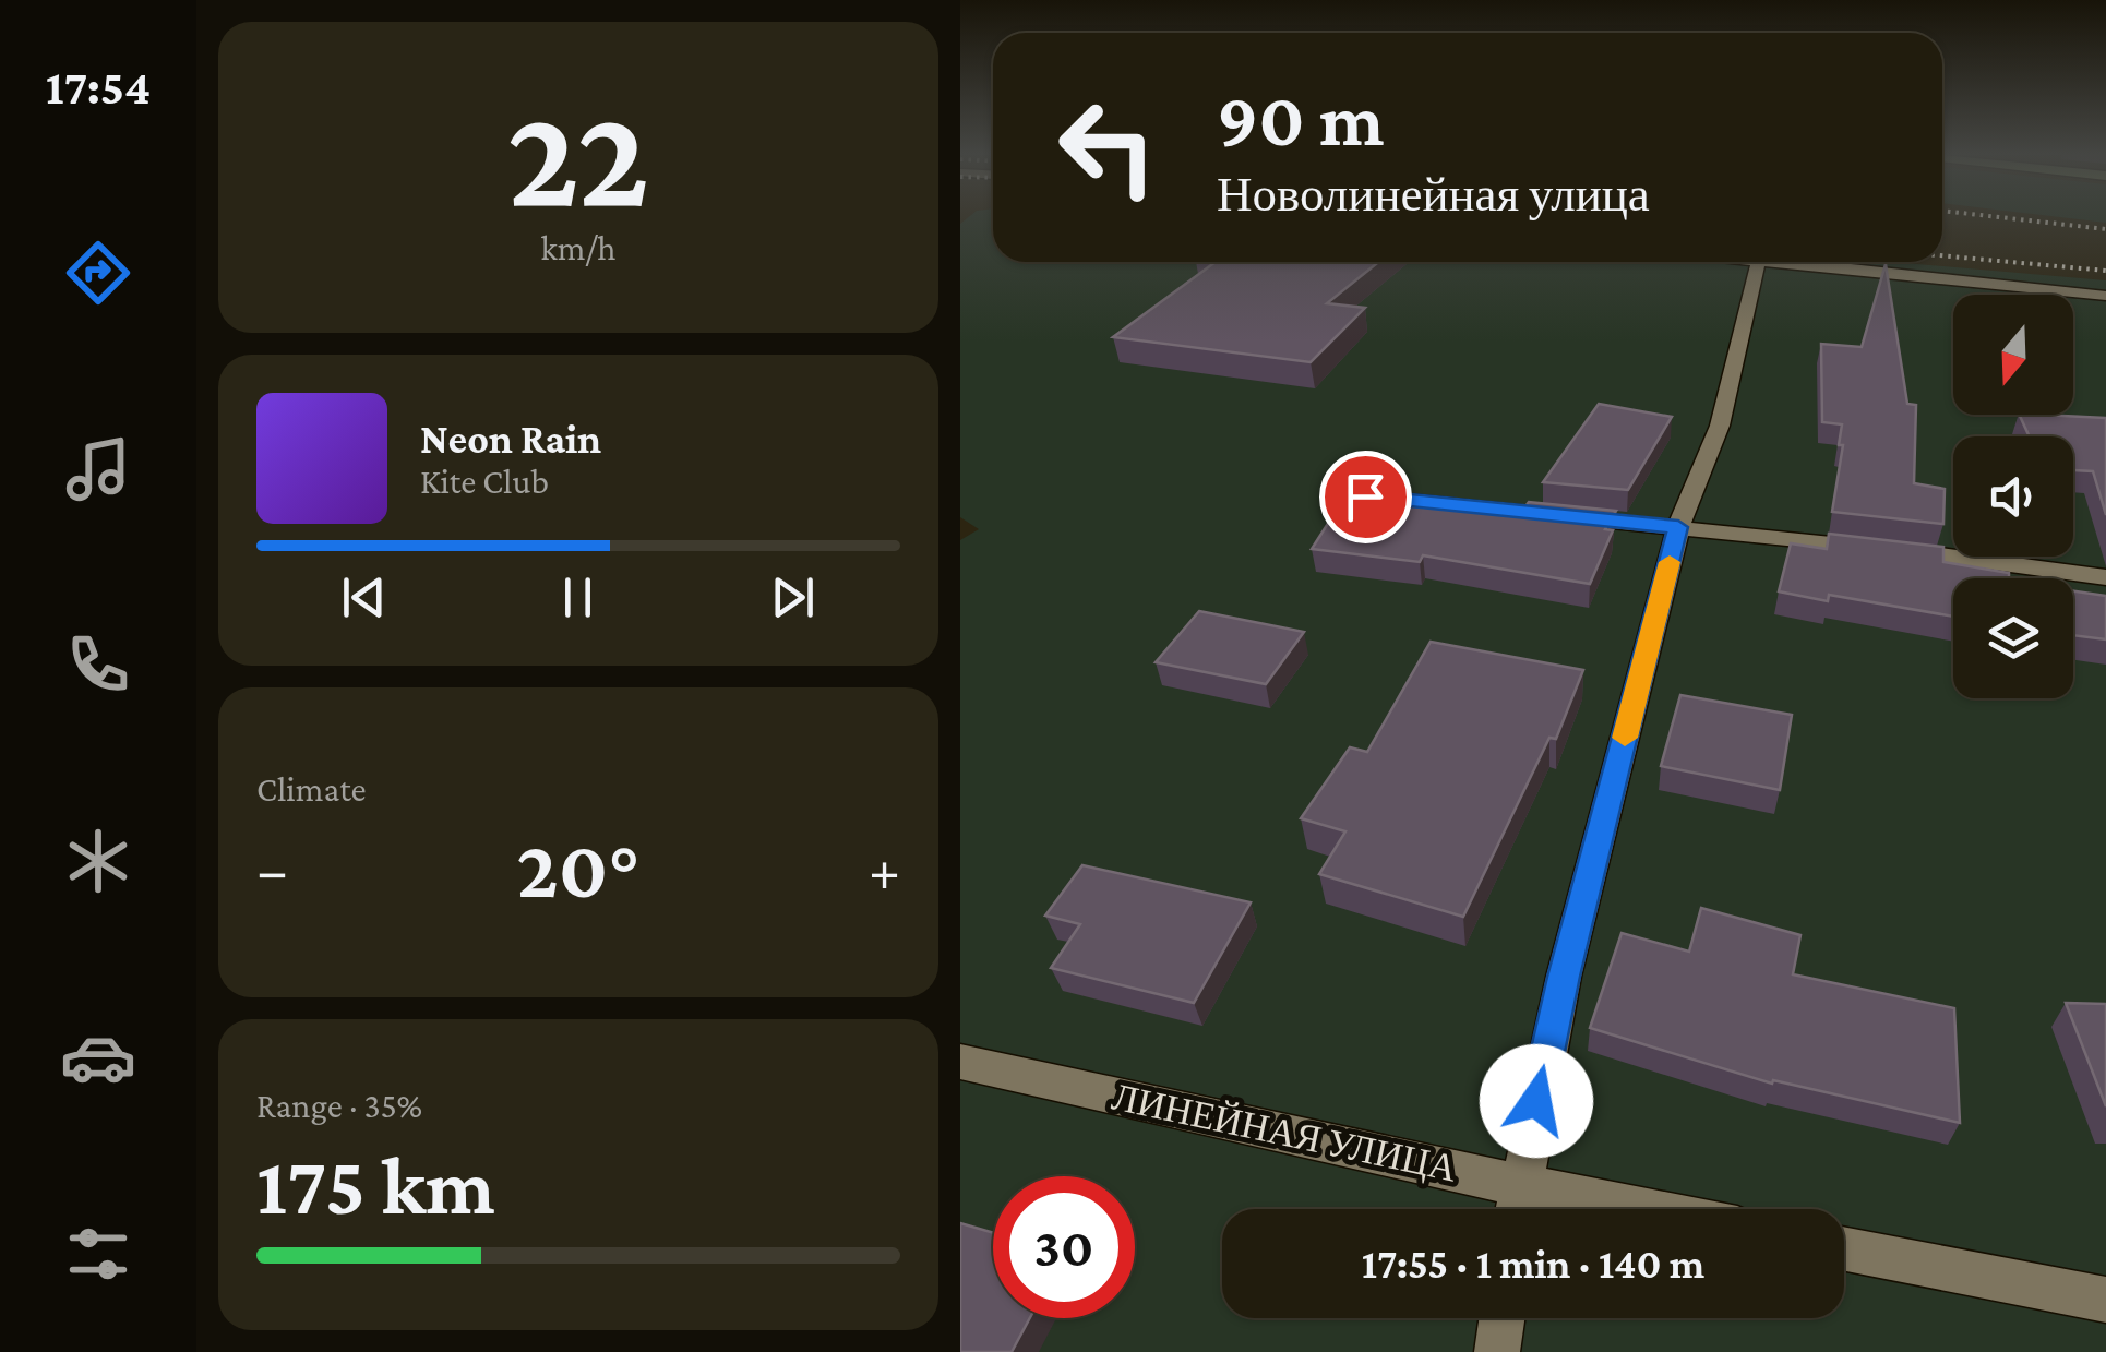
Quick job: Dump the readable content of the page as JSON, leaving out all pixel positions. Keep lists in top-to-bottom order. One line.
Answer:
{"streets":{"street":["ЛИНЕЙНАЯ УЛИЦА"]},"north":"bottom","page":{"tabs":"17:54","tile":[["22","km/h"],"Climate",["Range · 35%","175 km"]],"turn":["90 m","Новолинейная улица"],"song":["Neon Rain","Kite Club"],"heat":["−","20°","+"],"limit":"30","trip":"17:55 · 1 min · 140 m"}}
